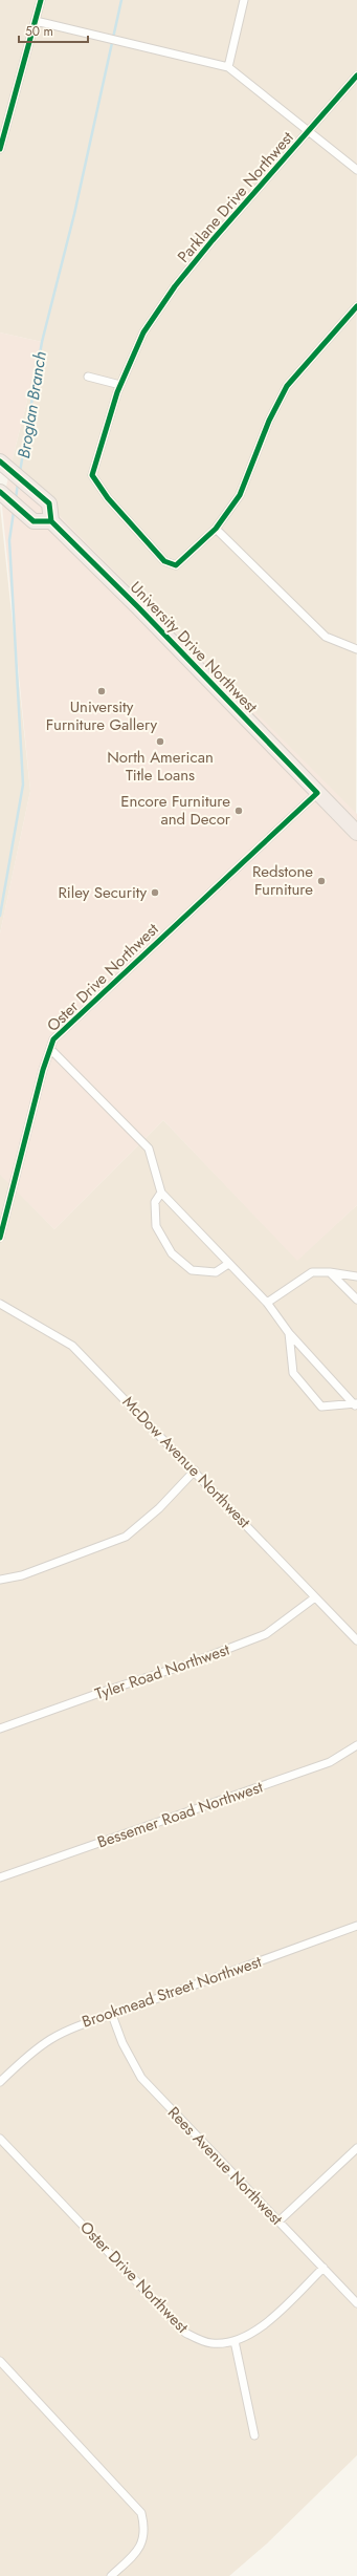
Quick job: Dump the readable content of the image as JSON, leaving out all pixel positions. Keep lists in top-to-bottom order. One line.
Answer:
{"streets":{"highway":["University Drive Northwest"],"street":["Parklane Drive Northwest","Oster Drive Northwest","McDow Avenue Northwest","Tyler Road Northwest","Bessemer Road Northwest","Brookmead Street Northwest","Rees Avenue Northwest"]},"crossings":[["University Drive Northwest","Oster Drive Northwest"],["Oster Drive Northwest","Rees Avenue Northwest"],["McDow Avenue Northwest","Tyler Road Northwest"],["Brookmead Street Northwest","Rees Avenue Northwest"]],"water":["Broglan Branch"],"places":["University Furniture Gallery","North American Title Loans","Encore Furniture and Decor","Redstone Furniture","Riley Security"],"scale_bar":"50 m"}
